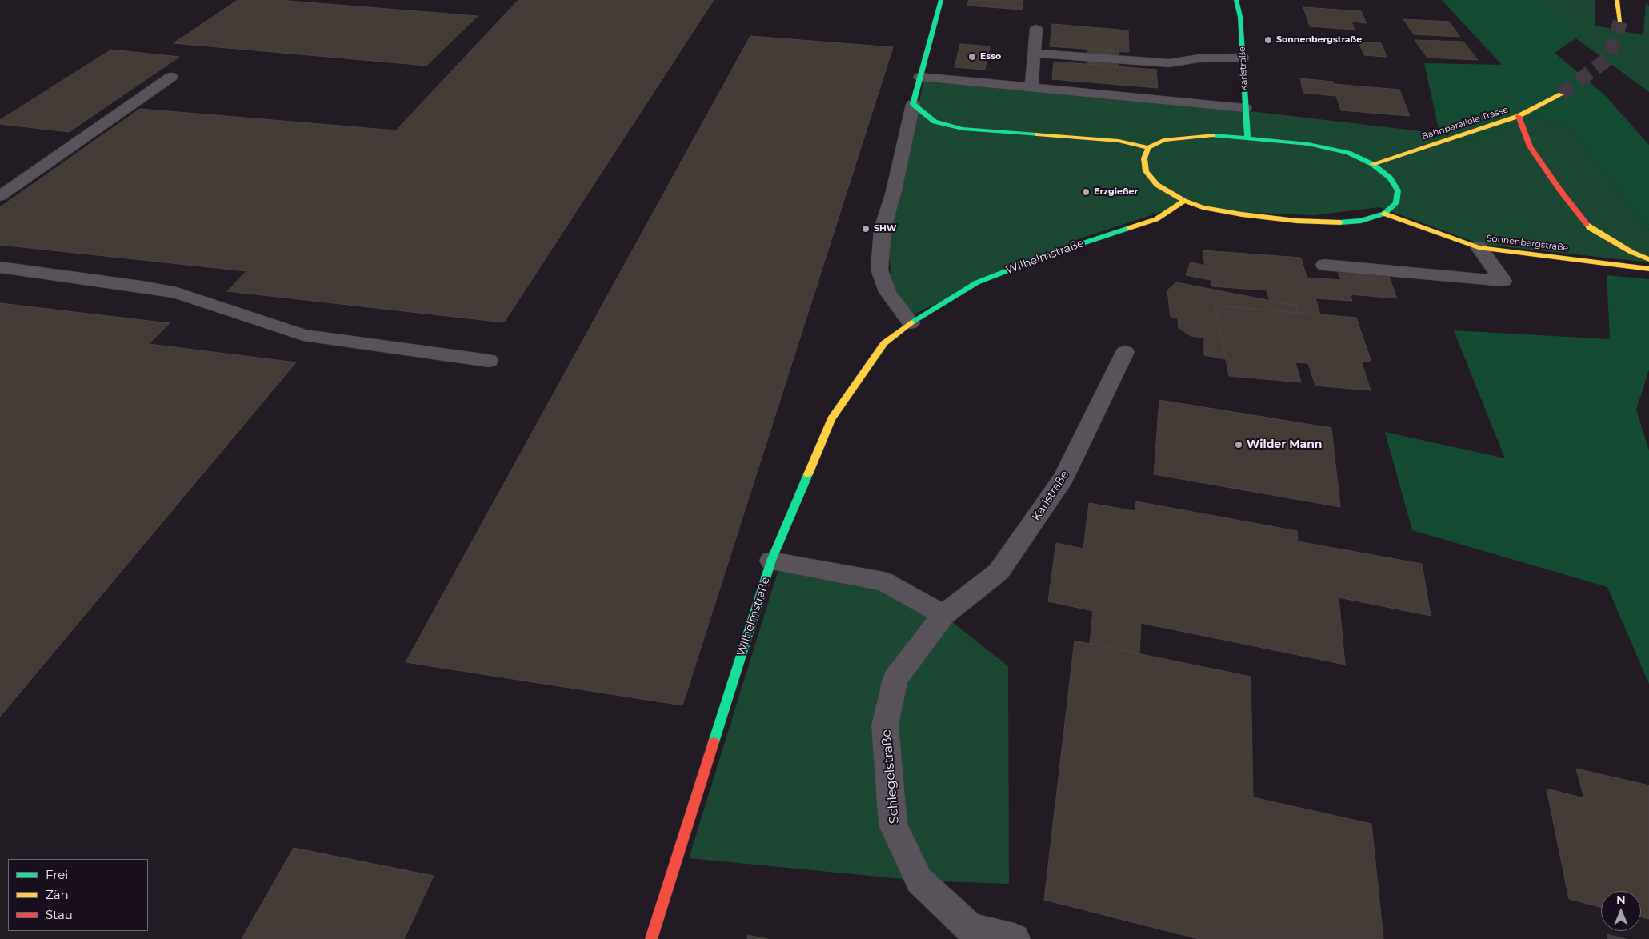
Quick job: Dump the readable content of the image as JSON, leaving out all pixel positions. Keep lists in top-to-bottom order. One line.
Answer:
{"streets":{"main road":["Karlstraße","Bahnparallele Trasse","Sonnenbergstraße","Wilhelmstraße"],"street":["Schlegelstraße"]},"crossings":[["Karlstraße","Schlegelstraße"]],"places":["Sonnenbergstraße","Esso","Erzgießer","SHW","Wilder Mann"],"legend":["Frei","Zäh","Stau"],"north":"top"}
